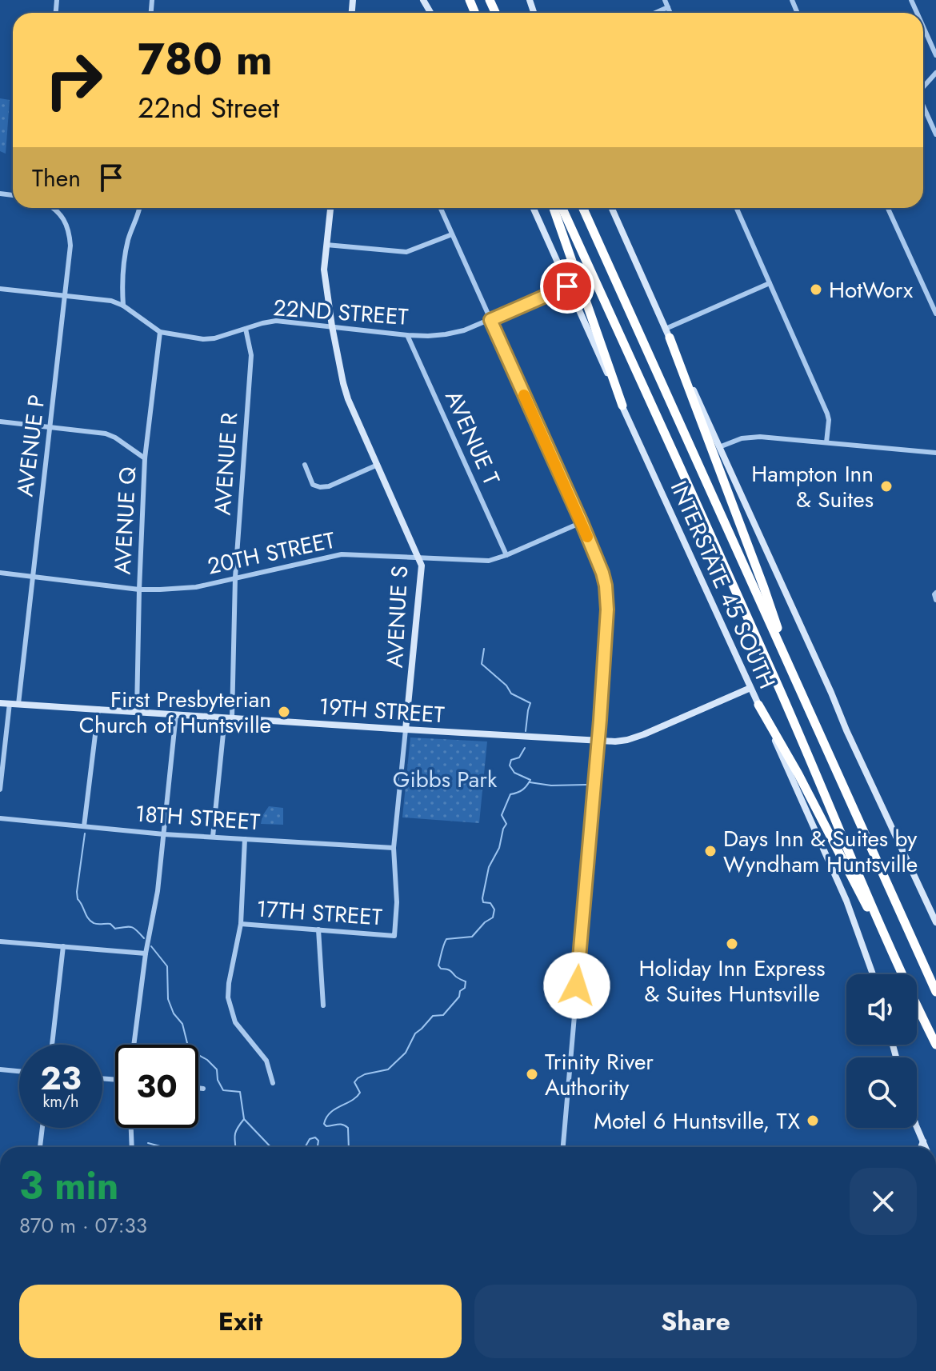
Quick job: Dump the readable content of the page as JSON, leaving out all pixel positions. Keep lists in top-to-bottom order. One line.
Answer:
{"streets":{"main road":["INTERSTATE 45 SOUTH","AVENUE S","19TH STREET"],"street":["22ND STREET","AVENUE T","AVENUE P","AVENUE R","AVENUE Q","20TH STREET","18TH STREET","17TH STREET"]},"crossings":[["22ND STREET","AVENUE T"],["22ND STREET","AVENUE P"],["22ND STREET","AVENUE R"],["22ND STREET","AVENUE Q"],["22ND STREET","INTERSTATE 45 SOUTH"],["22ND STREET","AVENUE S"],["AVENUE T","20TH STREET"],["AVENUE P","20TH STREET"],["AVENUE P","19TH STREET"],["AVENUE R","20TH STREET"],["AVENUE R","19TH STREET"],["AVENUE R","18TH STREET"],["AVENUE Q","20TH STREET"],["AVENUE Q","19TH STREET"],["20TH STREET","AVENUE S"],["INTERSTATE 45 SOUTH","19TH STREET"],["AVENUE S","19TH STREET"],["AVENUE S","18TH STREET"],["AVENUE S","17TH STREET"]],"parks":["Gibbs Park"],"places":["HotWorx","Hampton Inn & Suites","First Presbyterian Church of Huntsville","Days Inn & Suites by Wyndham Huntsville","Holiday Inn Express & Suites Huntsville","Trinity River Authority","Motel 6 Huntsville, TX"],"page":{"turn":["780 m","22nd Street"],"then":"Then","speed":"23 km/h","limit":"30","heading":["3 min","870 m · 07:33"],"buttons":["Exit","Share"]}}
